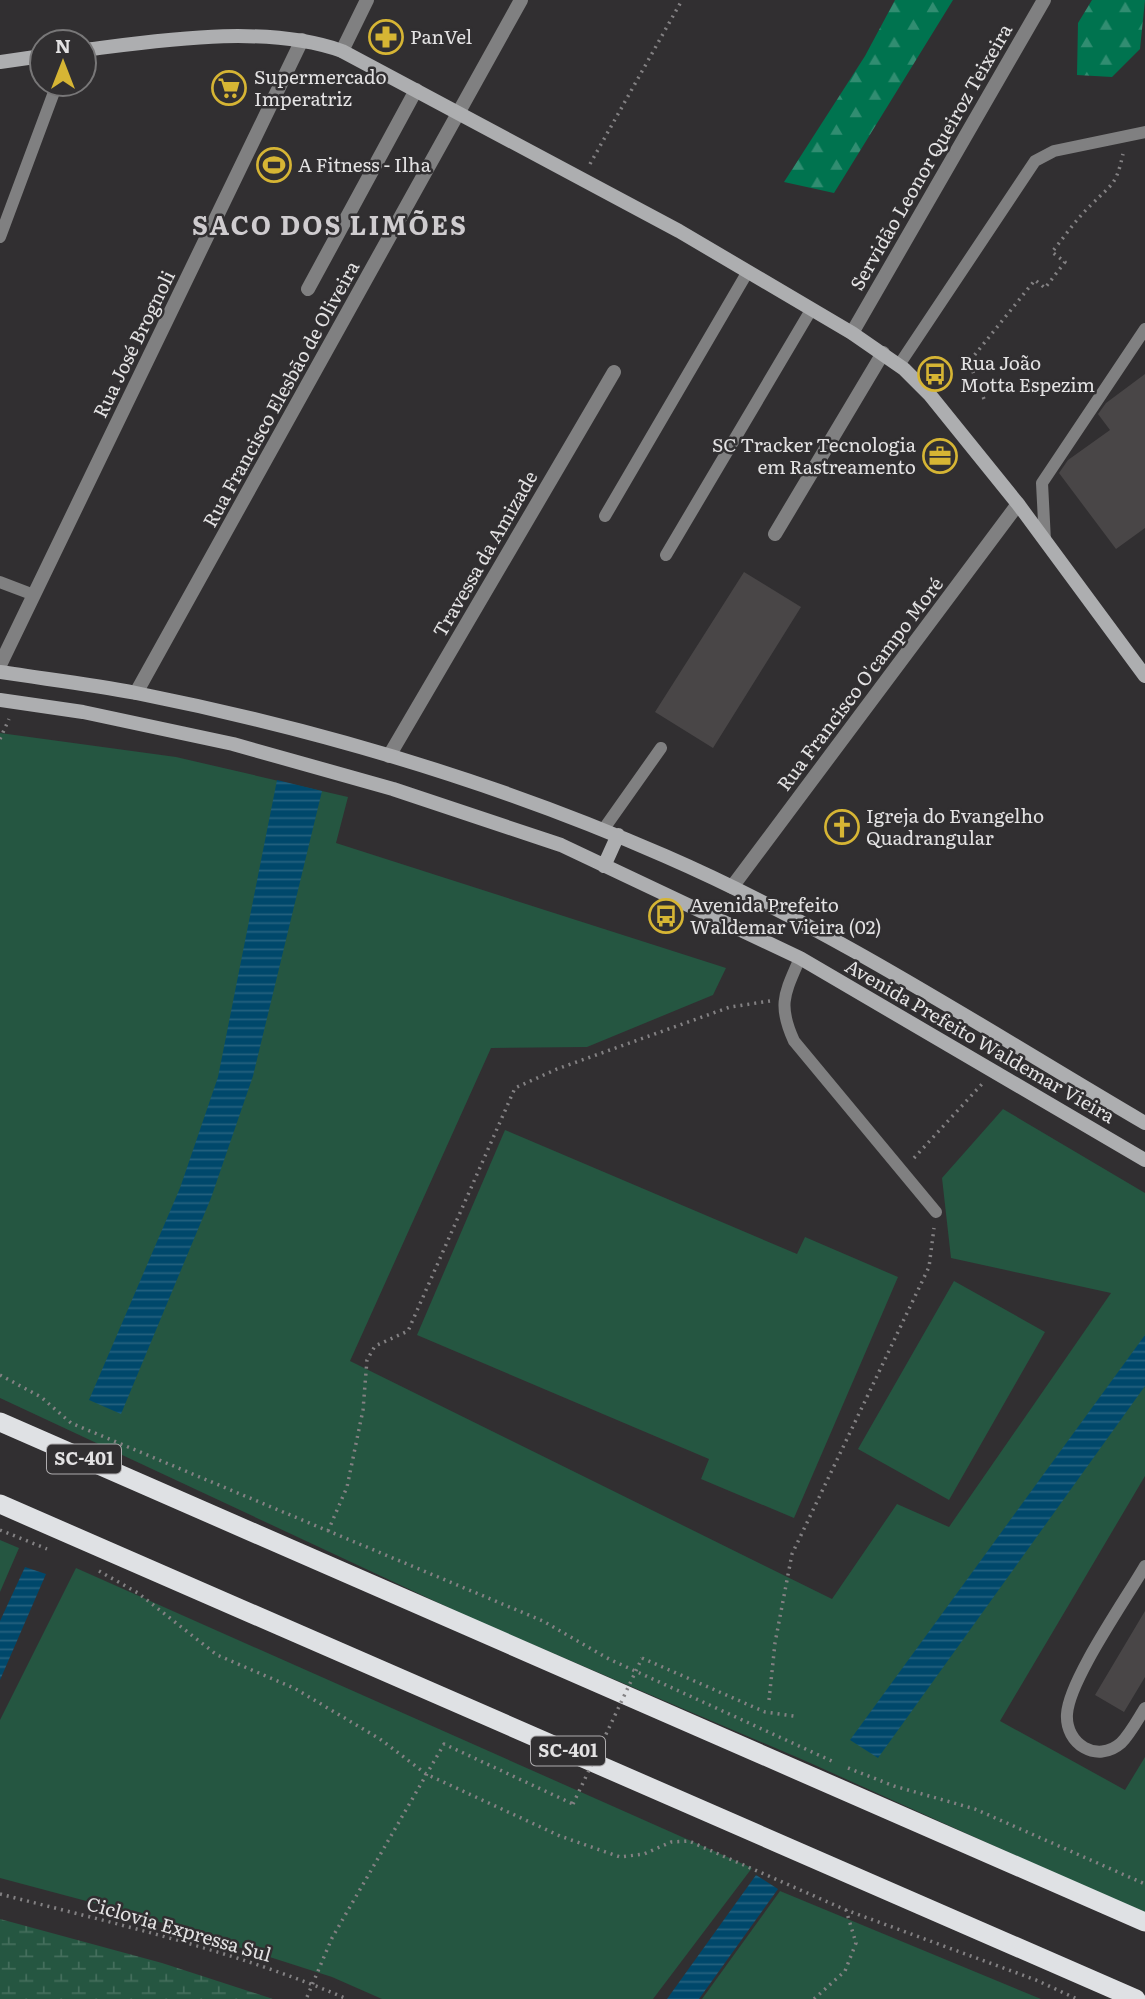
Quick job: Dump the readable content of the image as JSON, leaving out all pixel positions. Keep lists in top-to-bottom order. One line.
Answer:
{"streets":{"highway":["SC-401"],"main road":["Avenida Prefeito Waldemar Vieira"],"street":["Servidão Leonor Queiroz Teixeira","Rua José Brognoli","Rua Francisco Elesbão de Oliveira","Travessa da Amizade","Rua Francisco O'campo Moré"],"path":["Ciclovia Expressa Sul"]},"crossings":[["Rua Francisco Elesbão de Oliveira","Avenida Prefeito Waldemar Vieira"],["Travessa da Amizade","Avenida Prefeito Waldemar Vieira"],["Rua Francisco O'campo Moré","Avenida Prefeito Waldemar Vieira"]],"districts":["SACO DOS LIMÕES"],"places":{"pharmacy":["PanVel"],"supermarket":["Supermercado Imperatriz"],"sports":["A Fitness - Ilha"],"bus stop":["Rua João Motta Espezim","Avenida Prefeito Waldemar Vieira (02)"],"office":["SC Tracker Tecnologia em Rastreamento"],"church":["Igreja do Evangelho Quadrangular"]},"north":"top"}
